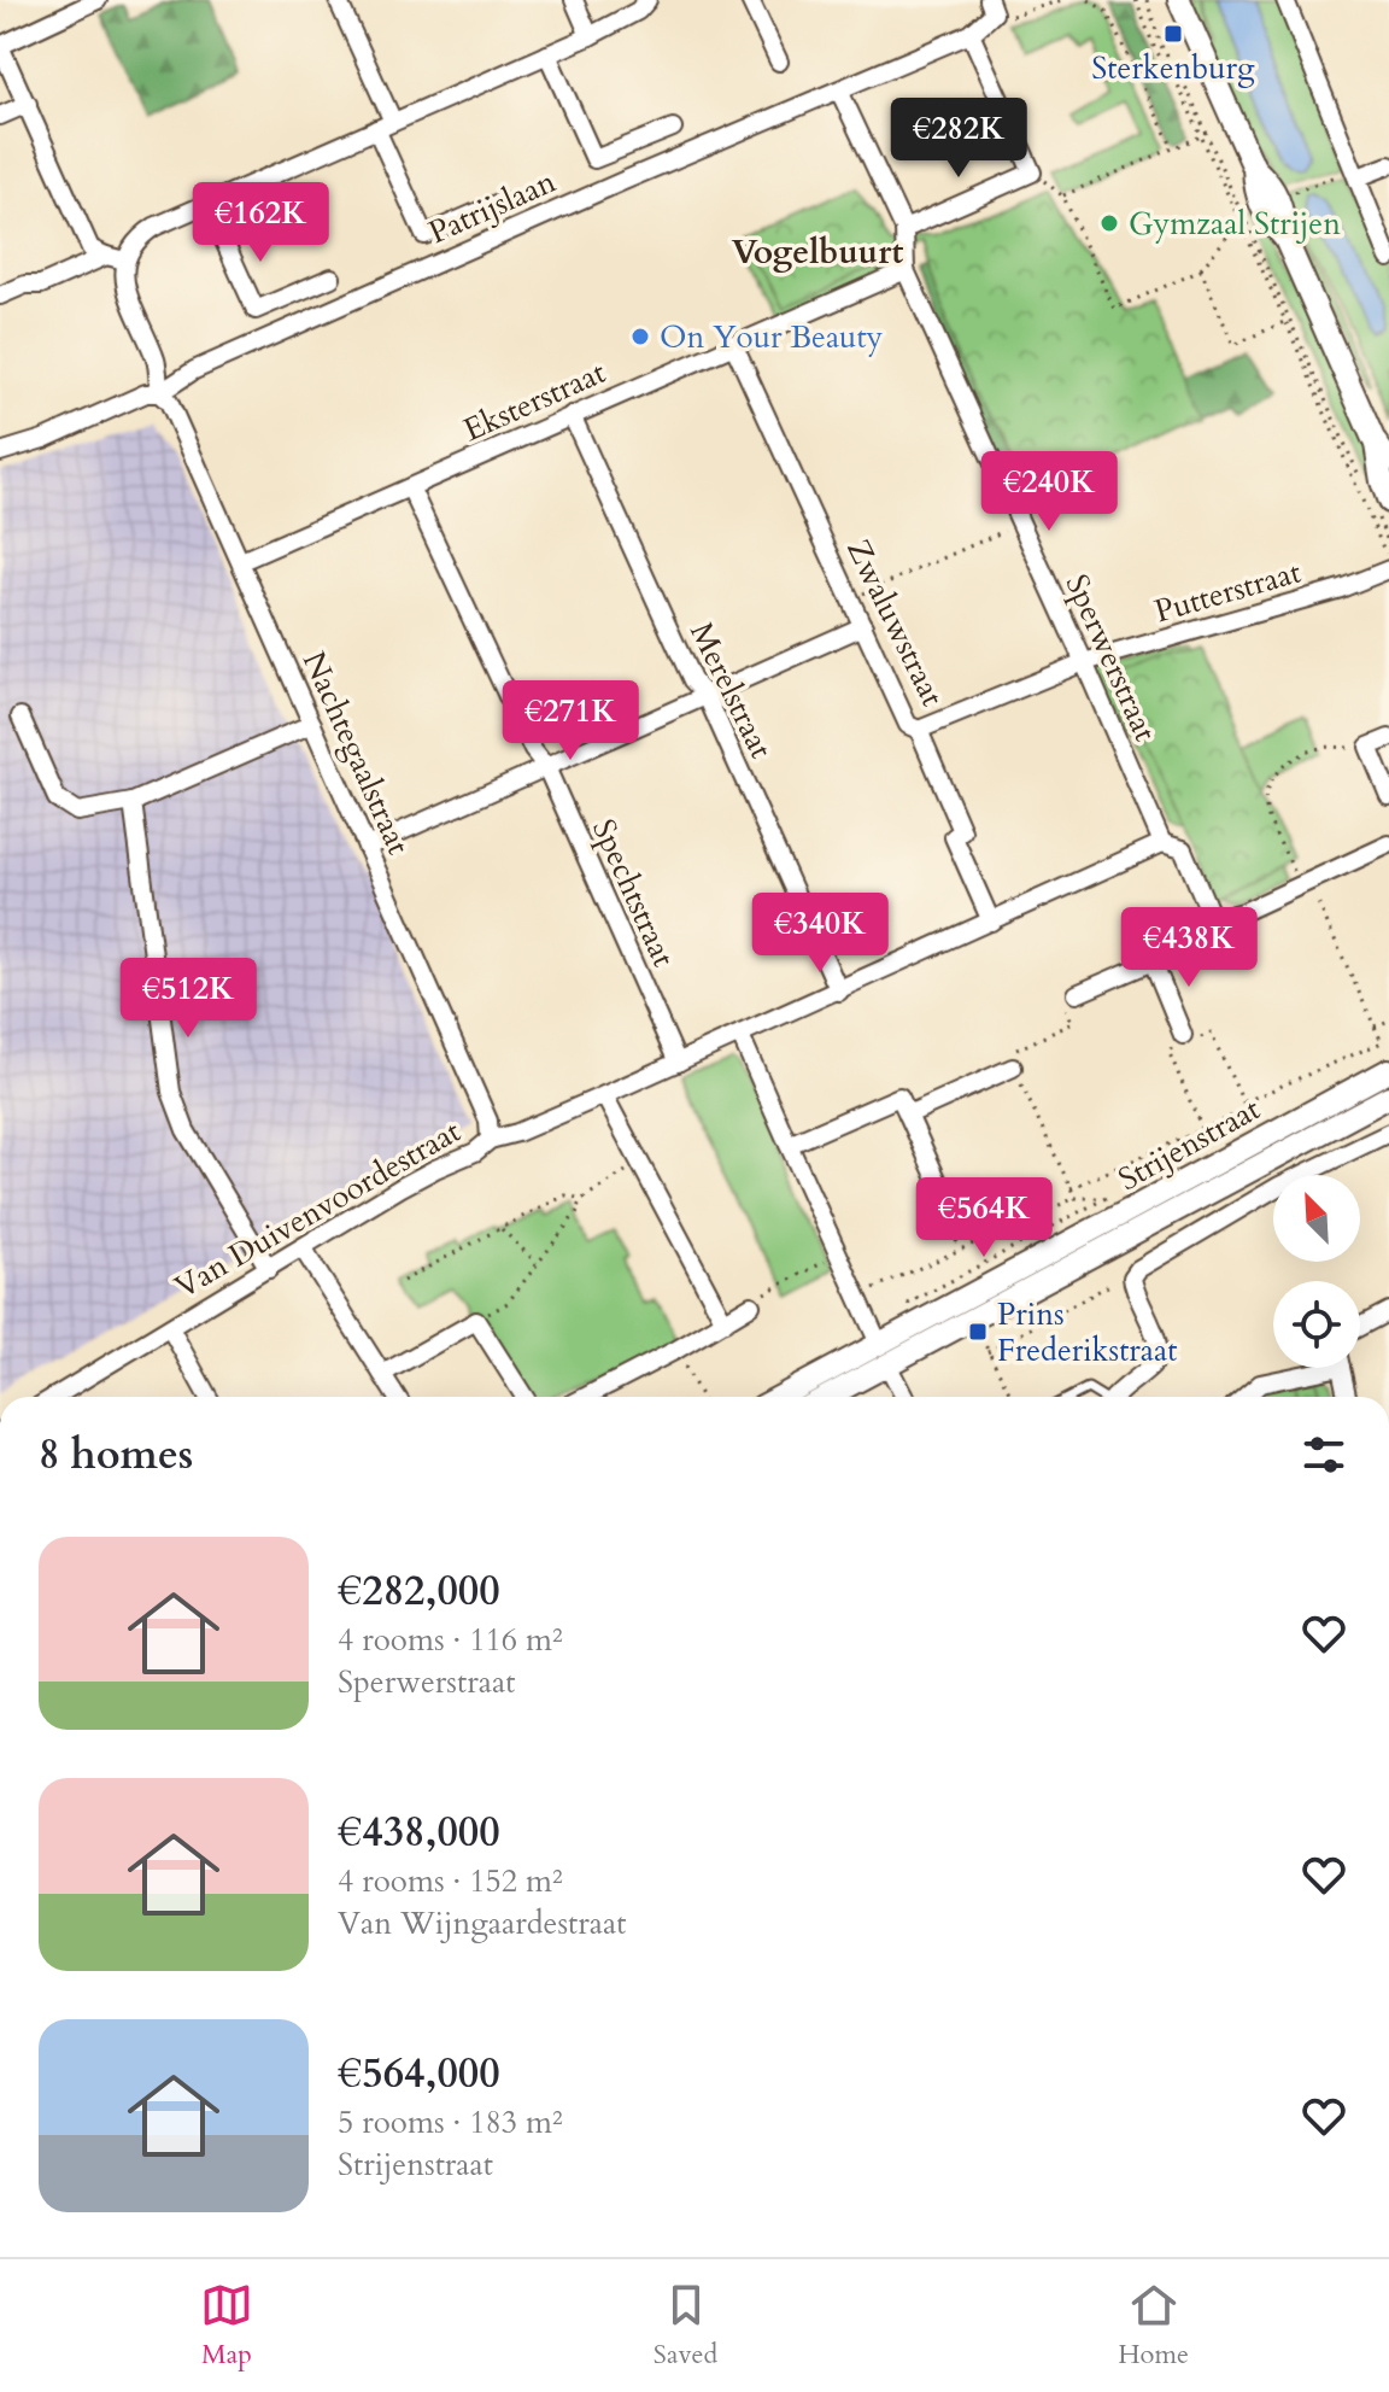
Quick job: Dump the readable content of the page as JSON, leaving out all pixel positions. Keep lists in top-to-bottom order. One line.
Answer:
{"streets":{"street":["Patrijslaan","Eksterstraat","Putterstraat","Zwaluwstraat","Sperwerstraat","Merelstraat","Nachtegaalstraat","Spechtstraat","Strijenstraat","Van Duivenvoordestraat"]},"crossings":[["Patrijslaan","Sperwerstraat"],["Patrijslaan","Nachtegaalstraat"],["Eksterstraat","Zwaluwstraat"],["Eksterstraat","Sperwerstraat"],["Eksterstraat","Merelstraat"],["Eksterstraat","Nachtegaalstraat"],["Eksterstraat","Spechtstraat"],["Putterstraat","Zwaluwstraat"],["Putterstraat","Sperwerstraat"],["Zwaluwstraat","Van Duivenvoordestraat"],["Sperwerstraat","Van Duivenvoordestraat"],["Merelstraat","Van Duivenvoordestraat"],["Nachtegaalstraat","Van Duivenvoordestraat"],["Spechtstraat","Van Duivenvoordestraat"]],"districts":["Vogelbuurt"],"places":{"transit":["Sterkenburg","Prins Frederikstraat"],"other":["Gymzaal Strijen","On Your Beauty"]},"north":"top left","page":{"price":["€282K","€162K","€240K","€271K","€340K","€438K","€512K","€564K"],"heading":"8 homes","list":[{"name":"€282,000","note":"4 rooms · 116 m² · Sperwerstraat"},{"name":"€438,000","note":"4 rooms · 152 m² · Van Wijngaardestraat"},{"name":"€564,000","note":"5 rooms · 183 m² · Strijenstraat"}],"tabs":["Map","Saved","Home"]}}
